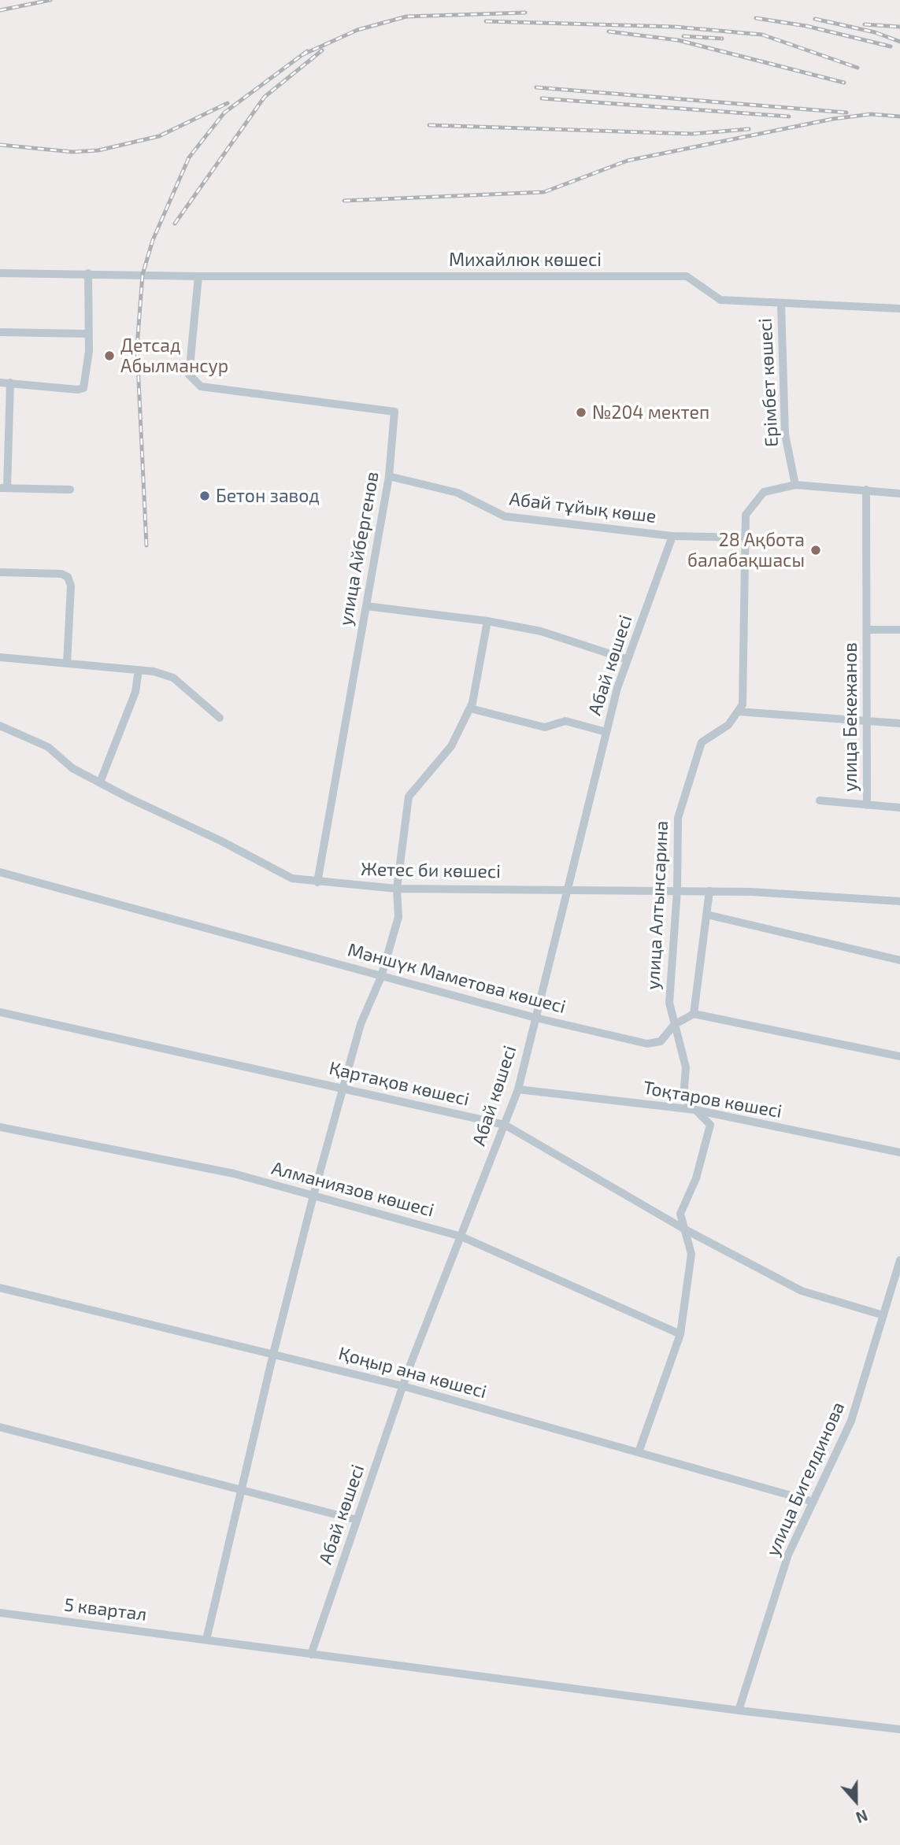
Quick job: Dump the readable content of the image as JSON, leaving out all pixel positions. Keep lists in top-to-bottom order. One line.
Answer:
{"streets":{"street":["Михайлюк көшесі","Ерімбет көшесі","Абай тұйық көше","улица Айбергенов","Абай көшесі","улица Бекежанов","Жетес би көшесі","улица Алтынсарина","Мәншүк Маметова көшесі","Қартақов көшесі","Тоқтаров көшесі","Алманиязов көшесі","Қоңыр ана көшесі","улица Бигелдинова","5 квартал"]},"crossings":[["Михайлюк көшесі","Ерімбет көшесі"],["Михайлюк көшесі","улица Айбергенов"],["Абай тұйық көше","улица Айбергенов"],["Абай тұйық көше","Абай көшесі"],["улица Айбергенов","Жетес би көшесі"],["Абай көшесі","Жетес би көшесі"],["Абай көшесі","Мәншүк Маметова көшесі"],["Абай көшесі","Қартақов көшесі"],["Абай көшесі","Тоқтаров көшесі"],["Абай көшесі","Алманиязов көшесі"],["Абай көшесі","Қоңыр ана көшесі"],["Абай көшесі","5 квартал"],["Жетес би көшесі","улица Алтынсарина"],["улица Алтынсарина","Мәншүк Маметова көшесі"],["улица Алтынсарина","Қартақов көшесі"],["улица Алтынсарина","Тоқтаров көшесі"],["улица Алтынсарина","Алманиязов көшесі"],["улица Алтынсарина","Қоңыр ана көшесі"],["Қартақов көшесі","улица Бигелдинова"],["Қоңыр ана көшесі","улица Бигелдинова"],["улица Бигелдинова","5 квартал"]],"places":["Детсад Абылмансур","№204 мектеп","Бетон завод","28 Ақбота балабақшасы"],"north":"bottom"}
